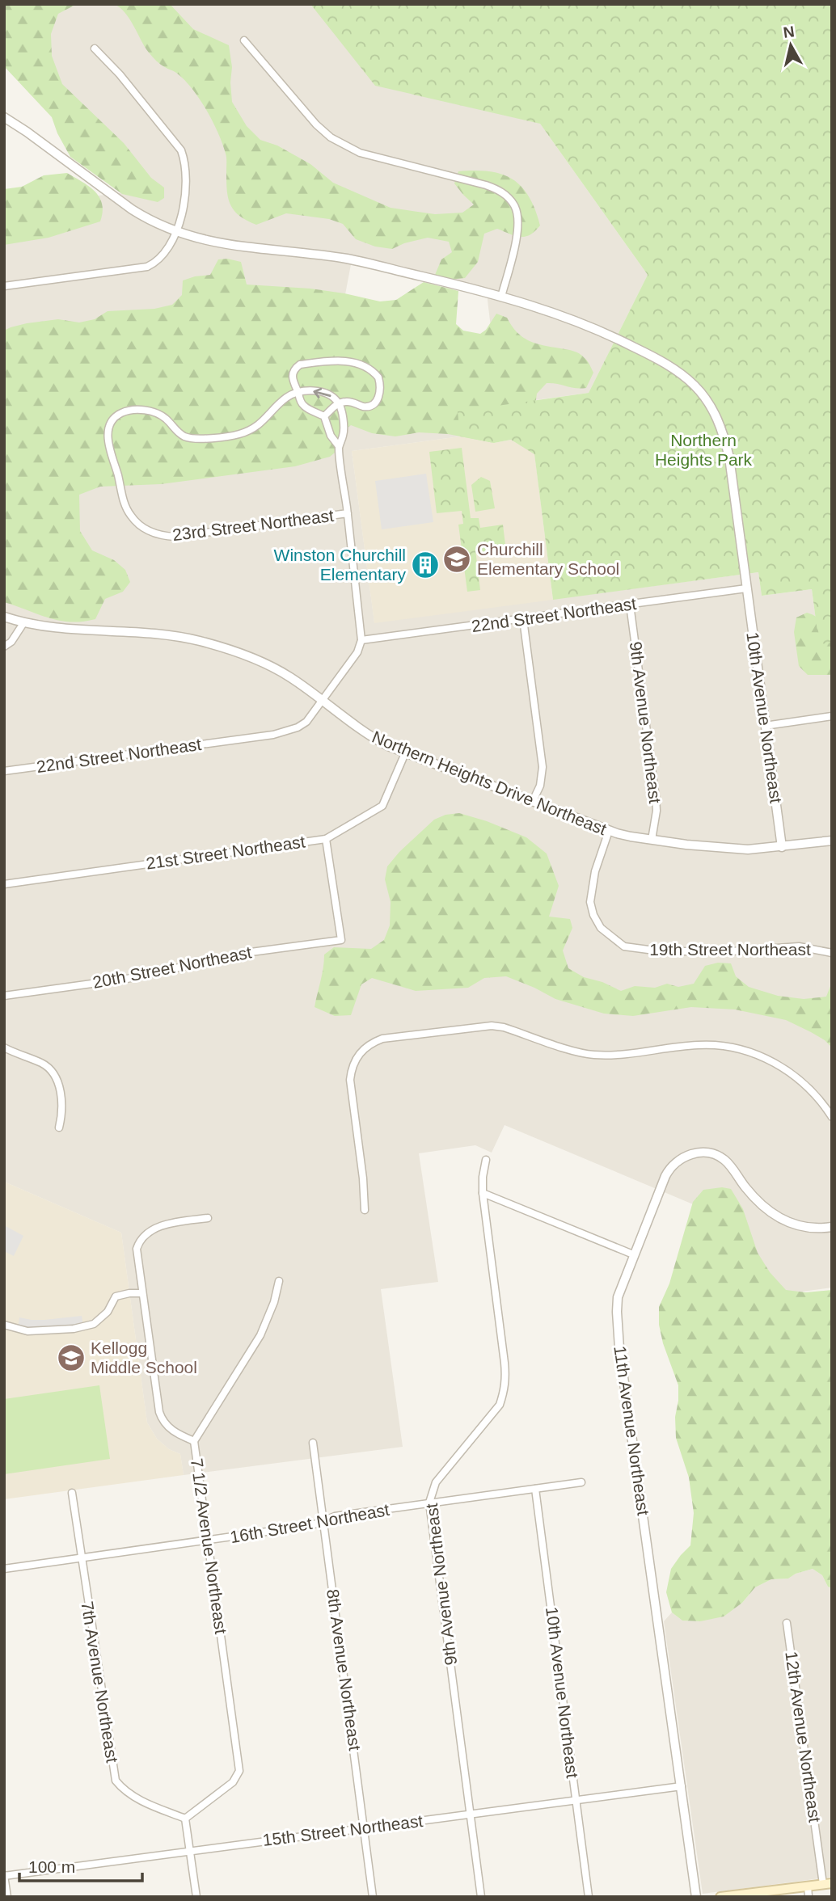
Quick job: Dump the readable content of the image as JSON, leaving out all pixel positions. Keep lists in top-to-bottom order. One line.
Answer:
{"streets":{"street":["23rd Street Northeast","22nd Street Northeast","10th Avenue Northeast","9th Avenue Northeast","Northern Heights Drive Northeast","21st Street Northeast","19th Street Northeast","20th Street Northeast","11th Avenue Northeast","16th Street Northeast","7 1/2 Avenue Northeast","8th Avenue Northeast","7th Avenue Northeast","12th Avenue Northeast","15th Street Northeast"]},"crossings":[["22nd Street Northeast","10th Avenue Northeast"],["22nd Street Northeast","9th Avenue Northeast"],["22nd Street Northeast","Northern Heights Drive Northeast"],["10th Avenue Northeast","Northern Heights Drive Northeast"],["10th Avenue Northeast","16th Street Northeast"],["10th Avenue Northeast","15th Street Northeast"],["9th Avenue Northeast","Northern Heights Drive Northeast"],["9th Avenue Northeast","16th Street Northeast"],["9th Avenue Northeast","15th Street Northeast"],["Northern Heights Drive Northeast","21st Street Northeast"],["Northern Heights Drive Northeast","19th Street Northeast"],["21st Street Northeast","20th Street Northeast"],["11th Avenue Northeast","15th Street Northeast"],["16th Street Northeast","7 1/2 Avenue Northeast"],["16th Street Northeast","8th Avenue Northeast"],["16th Street Northeast","7th Avenue Northeast"],["7 1/2 Avenue Northeast","7th Avenue Northeast"],["8th Avenue Northeast","15th Street Northeast"]],"parks":["Northern Heights Park"],"places":{"school or university":["Churchill Elementary School","Kellogg Middle School"],"building":["Winston Churchill Elementary"]},"scale_bar":"100 m","north":"top"}
